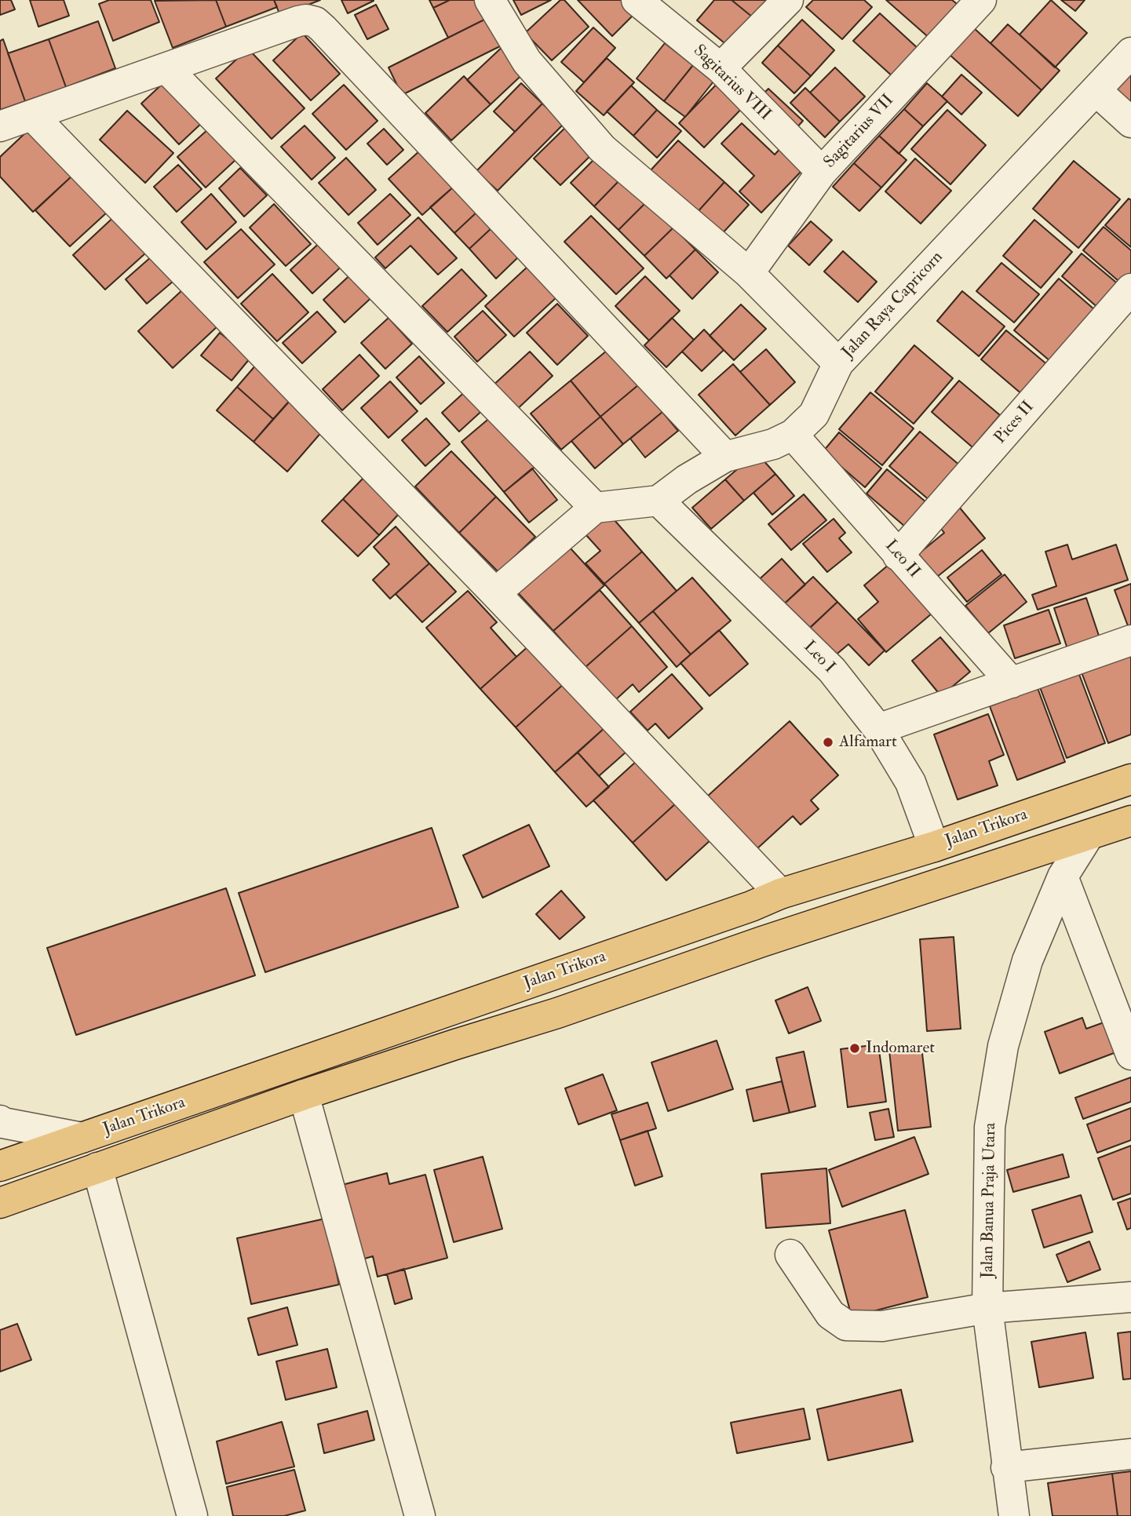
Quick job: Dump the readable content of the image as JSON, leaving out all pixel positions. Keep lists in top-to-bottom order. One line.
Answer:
{"streets":{"main road":["Jalan Trikora"],"street":["Sagitarius VIII","Sagitarius VII","Jalan Raya Capricorn","Pices II","Leo II","Leo I","Jalan Banua Praja Utara"]},"crossings":[["Sagitarius VIII","Sagitarius VII"],["Jalan Raya Capricorn","Leo II"],["Jalan Raya Capricorn","Leo I"],["Pices II","Leo II"],["Leo I","Jalan Trikora"],["Jalan Trikora","Jalan Banua Praja Utara"]],"places":["Alfamart","Indomaret"]}
